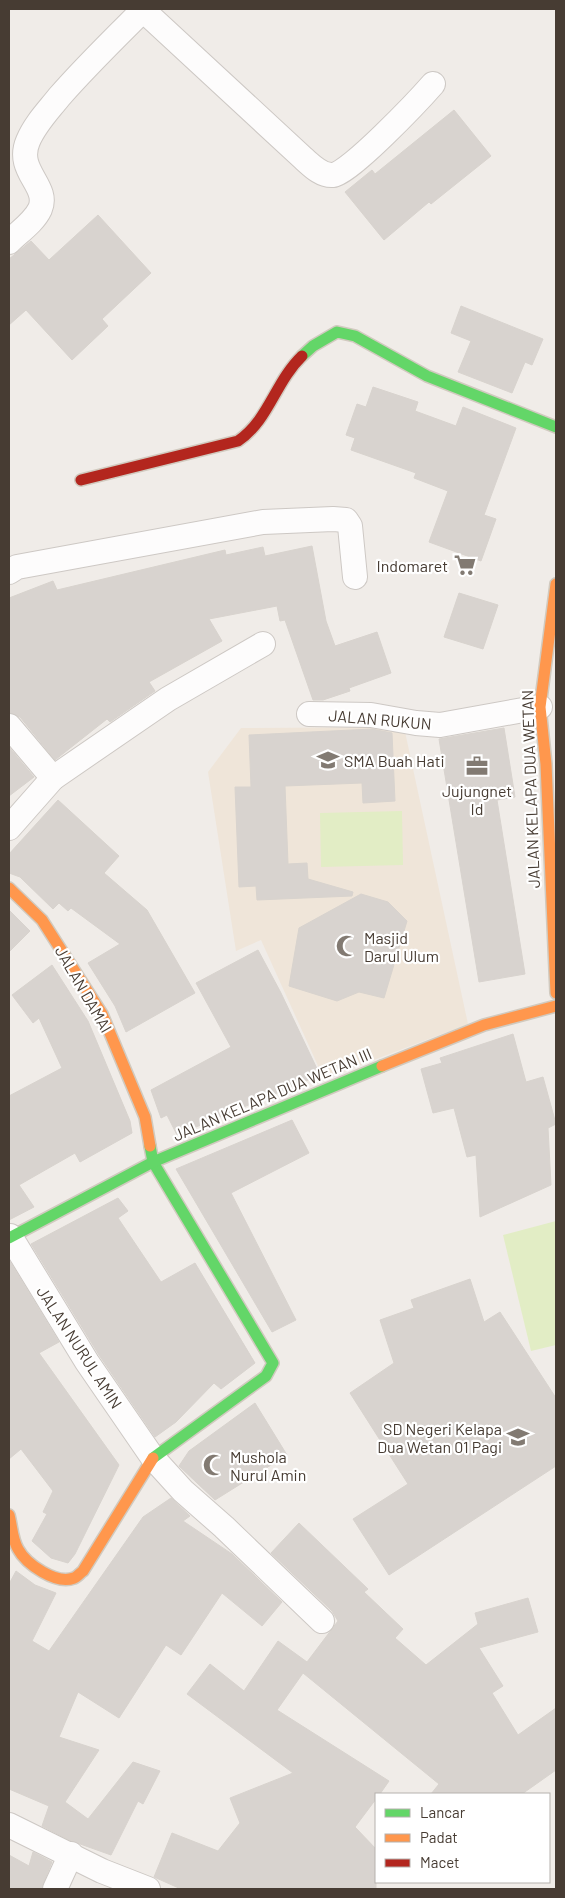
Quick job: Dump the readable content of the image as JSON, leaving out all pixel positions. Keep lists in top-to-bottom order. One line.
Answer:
{"streets":{"street":["JALAN RUKUN","JALAN KELAPA DUA WETAN","JALAN DAMAI","JALAN KELAPA DUA WETAN III","JALAN NURUL AMIN"]},"crossings":[["JALAN RUKUN","JALAN KELAPA DUA WETAN"],["JALAN DAMAI","JALAN KELAPA DUA WETAN III"],["JALAN KELAPA DUA WETAN III","JALAN NURUL AMIN"]],"places":{"supermarket":["Indomaret"],"school or university":["SMA Buah Hati","SD Negeri Kelapa Dua Wetan 01 Pagi"],"office":["Jujungnet Id"],"mosque":["Masjid Darul Ulum","Mushola Nurul Amin"]},"legend":["Lancar","Padat","Macet"]}
